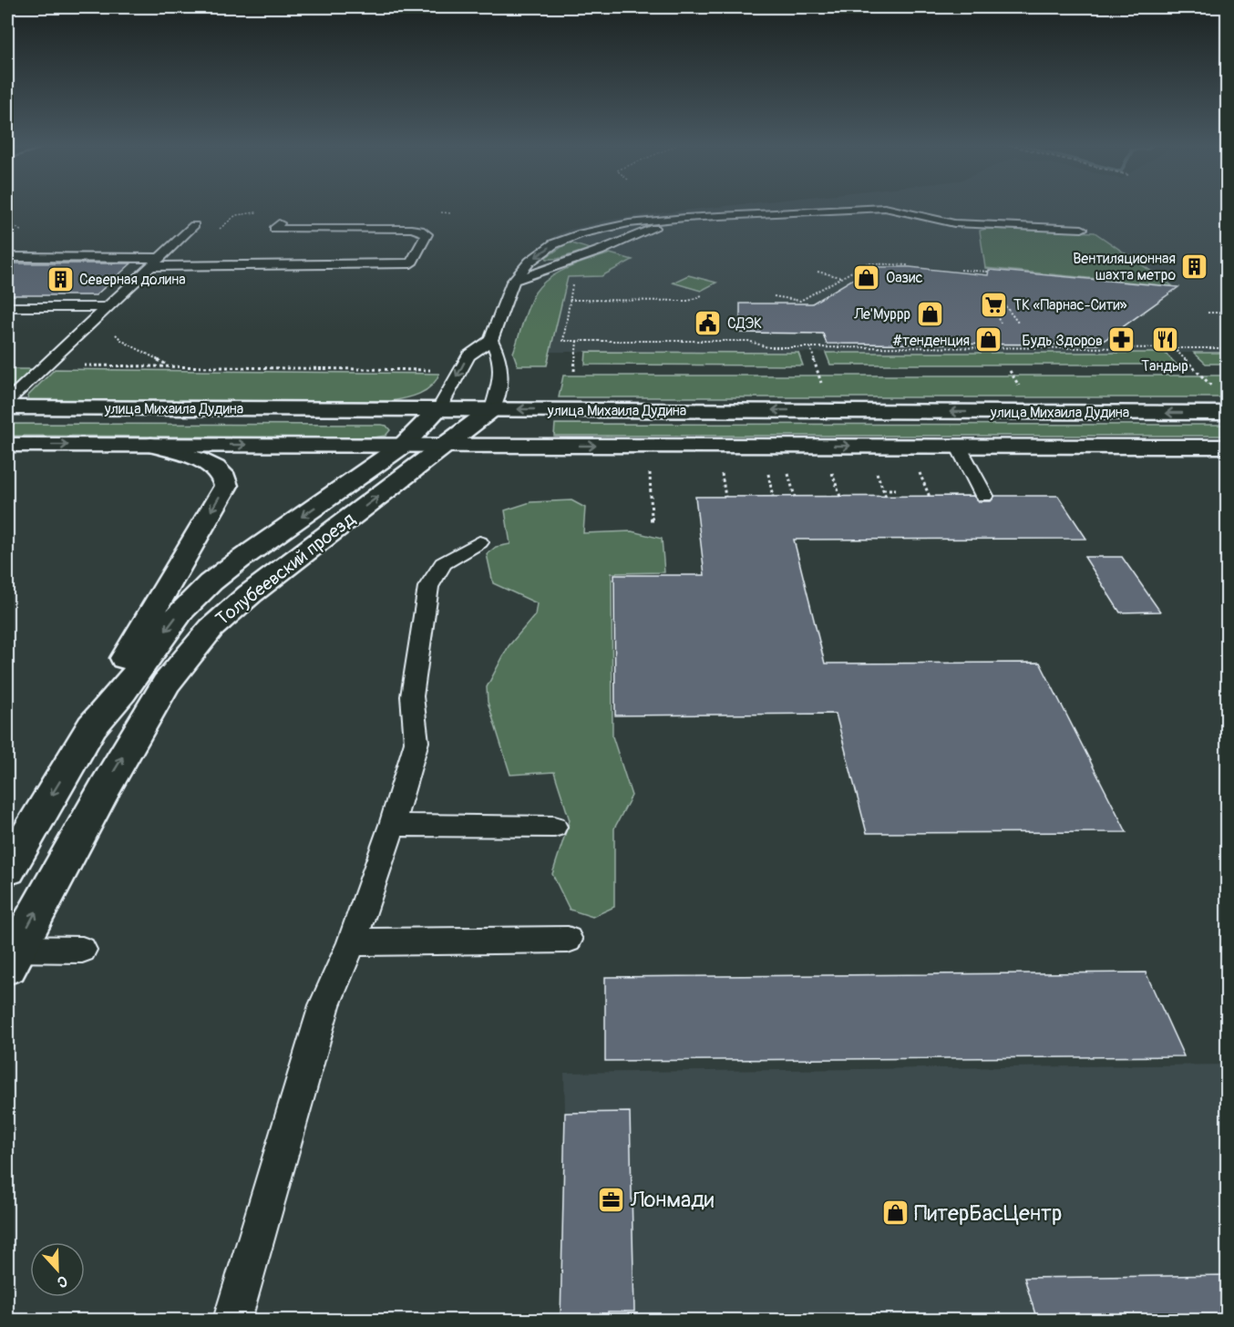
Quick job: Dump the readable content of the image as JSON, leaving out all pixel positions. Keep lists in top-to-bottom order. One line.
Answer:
{"streets":{"street":["улица Михаила Дудина","Толубеевский проезд"]},"crossings":[["улица Михаила Дудина","Толубеевский проезд"]],"places":{"building":["Вентиляционная шахта метро","Северная долина"],"shop":["Оазис","Ле'Муррр","#тенденция","ПитерБасЦентр"],"supermarket":["ТК «Парнас-Сити»"],"public building":["СДЭК"],"pharmacy":["Будь Здоров"],"restaurant":["Тандыр"],"office":["Лонмади"]},"north":"bottom"}
